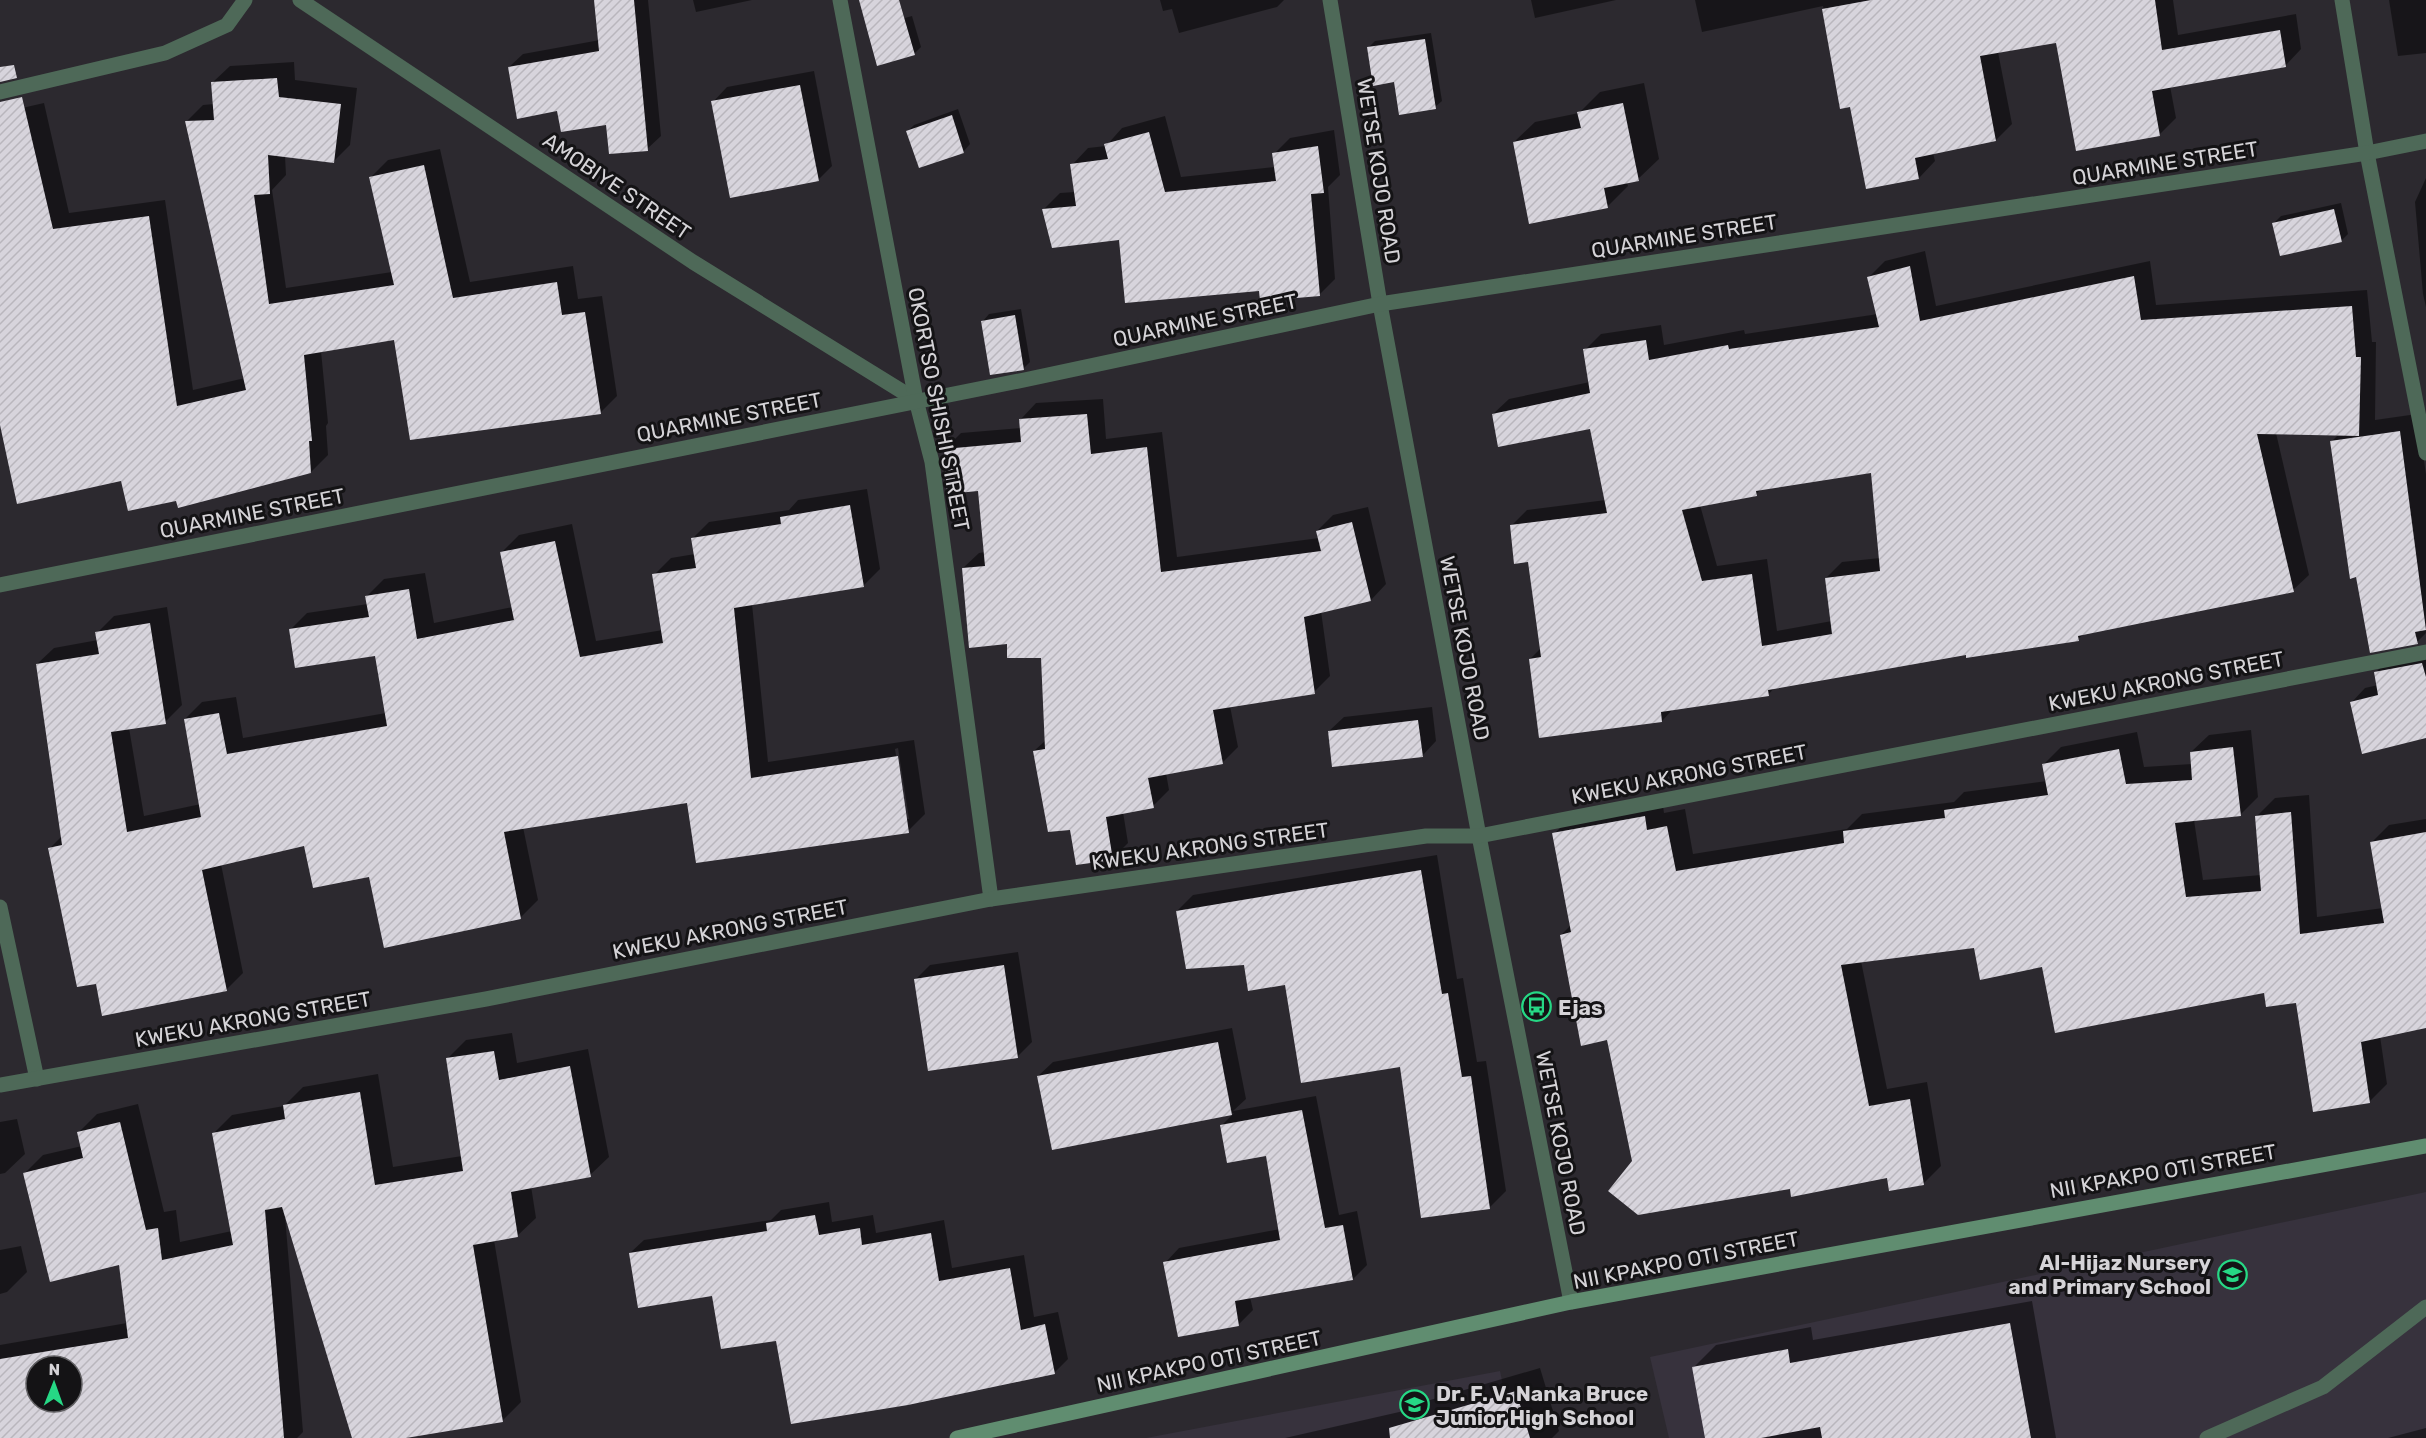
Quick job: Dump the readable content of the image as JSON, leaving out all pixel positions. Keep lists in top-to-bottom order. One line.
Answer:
{"streets":{"main road":["NII KPAKPO OTI STREET"],"street":["QUARMINE STREET","WETSE KOJO ROAD","AMOBIYE STREET","OKORTSO SHISHI STREET","KWEKU AKRONG STREET"]},"crossings":[["QUARMINE STREET","WETSE KOJO ROAD"],["QUARMINE STREET","AMOBIYE STREET"],["QUARMINE STREET","OKORTSO SHISHI STREET"],["WETSE KOJO ROAD","KWEKU AKRONG STREET"],["WETSE KOJO ROAD","NII KPAKPO OTI STREET"],["AMOBIYE STREET","OKORTSO SHISHI STREET"],["OKORTSO SHISHI STREET","KWEKU AKRONG STREET"]],"places":{"bus stop":["Ejas"],"school or university":["Al-Hijaz Nursery and Primary School","Dr. F. V. Nanka Bruce Junior High School"]},"north":"top"}
